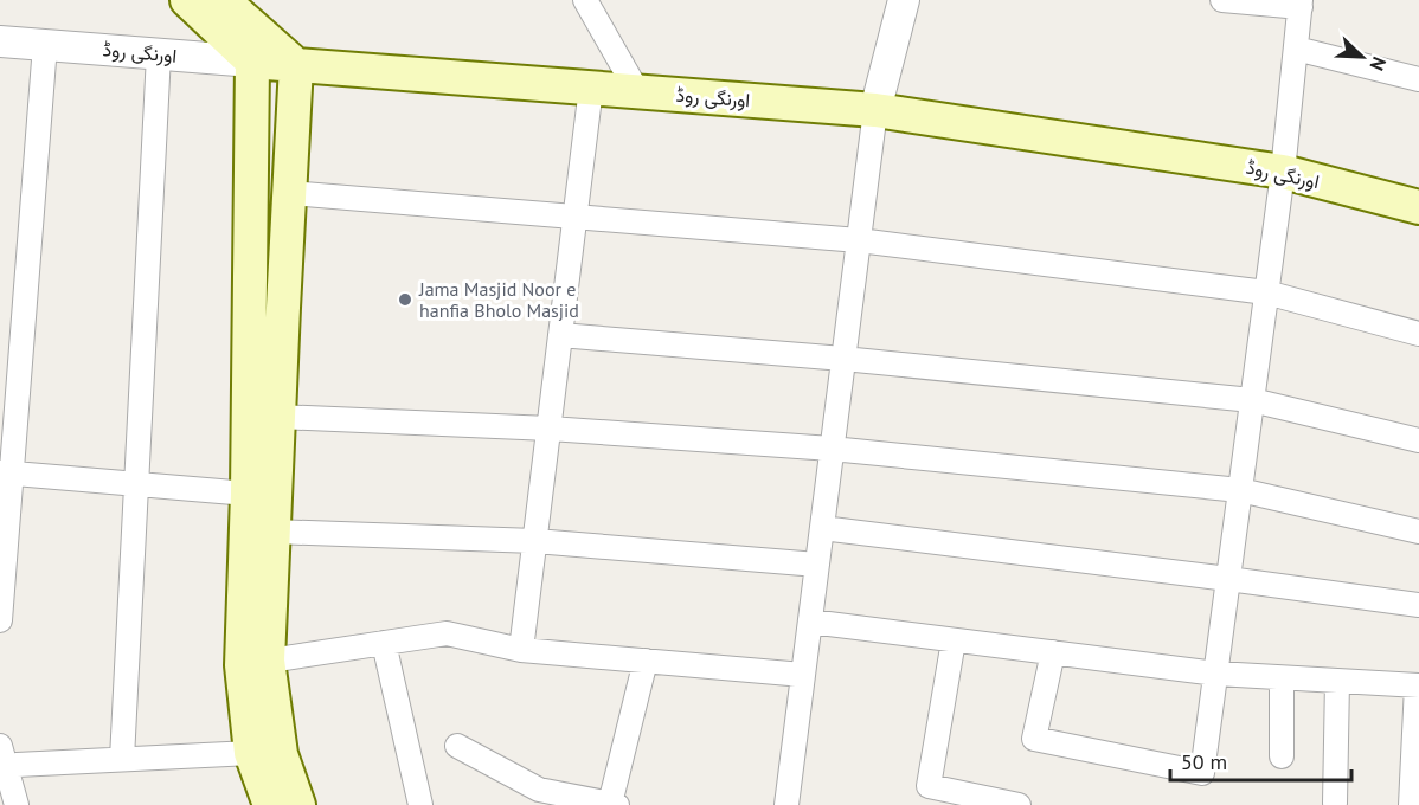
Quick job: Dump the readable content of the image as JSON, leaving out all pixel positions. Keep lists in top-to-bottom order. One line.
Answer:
{"streets":{"main road":["اورنگی روڈ"]},"places":["Jama Masjid Noor e hanfia Bholo Masjid"],"scale_bar":"50 m","north":"bottom right"}
